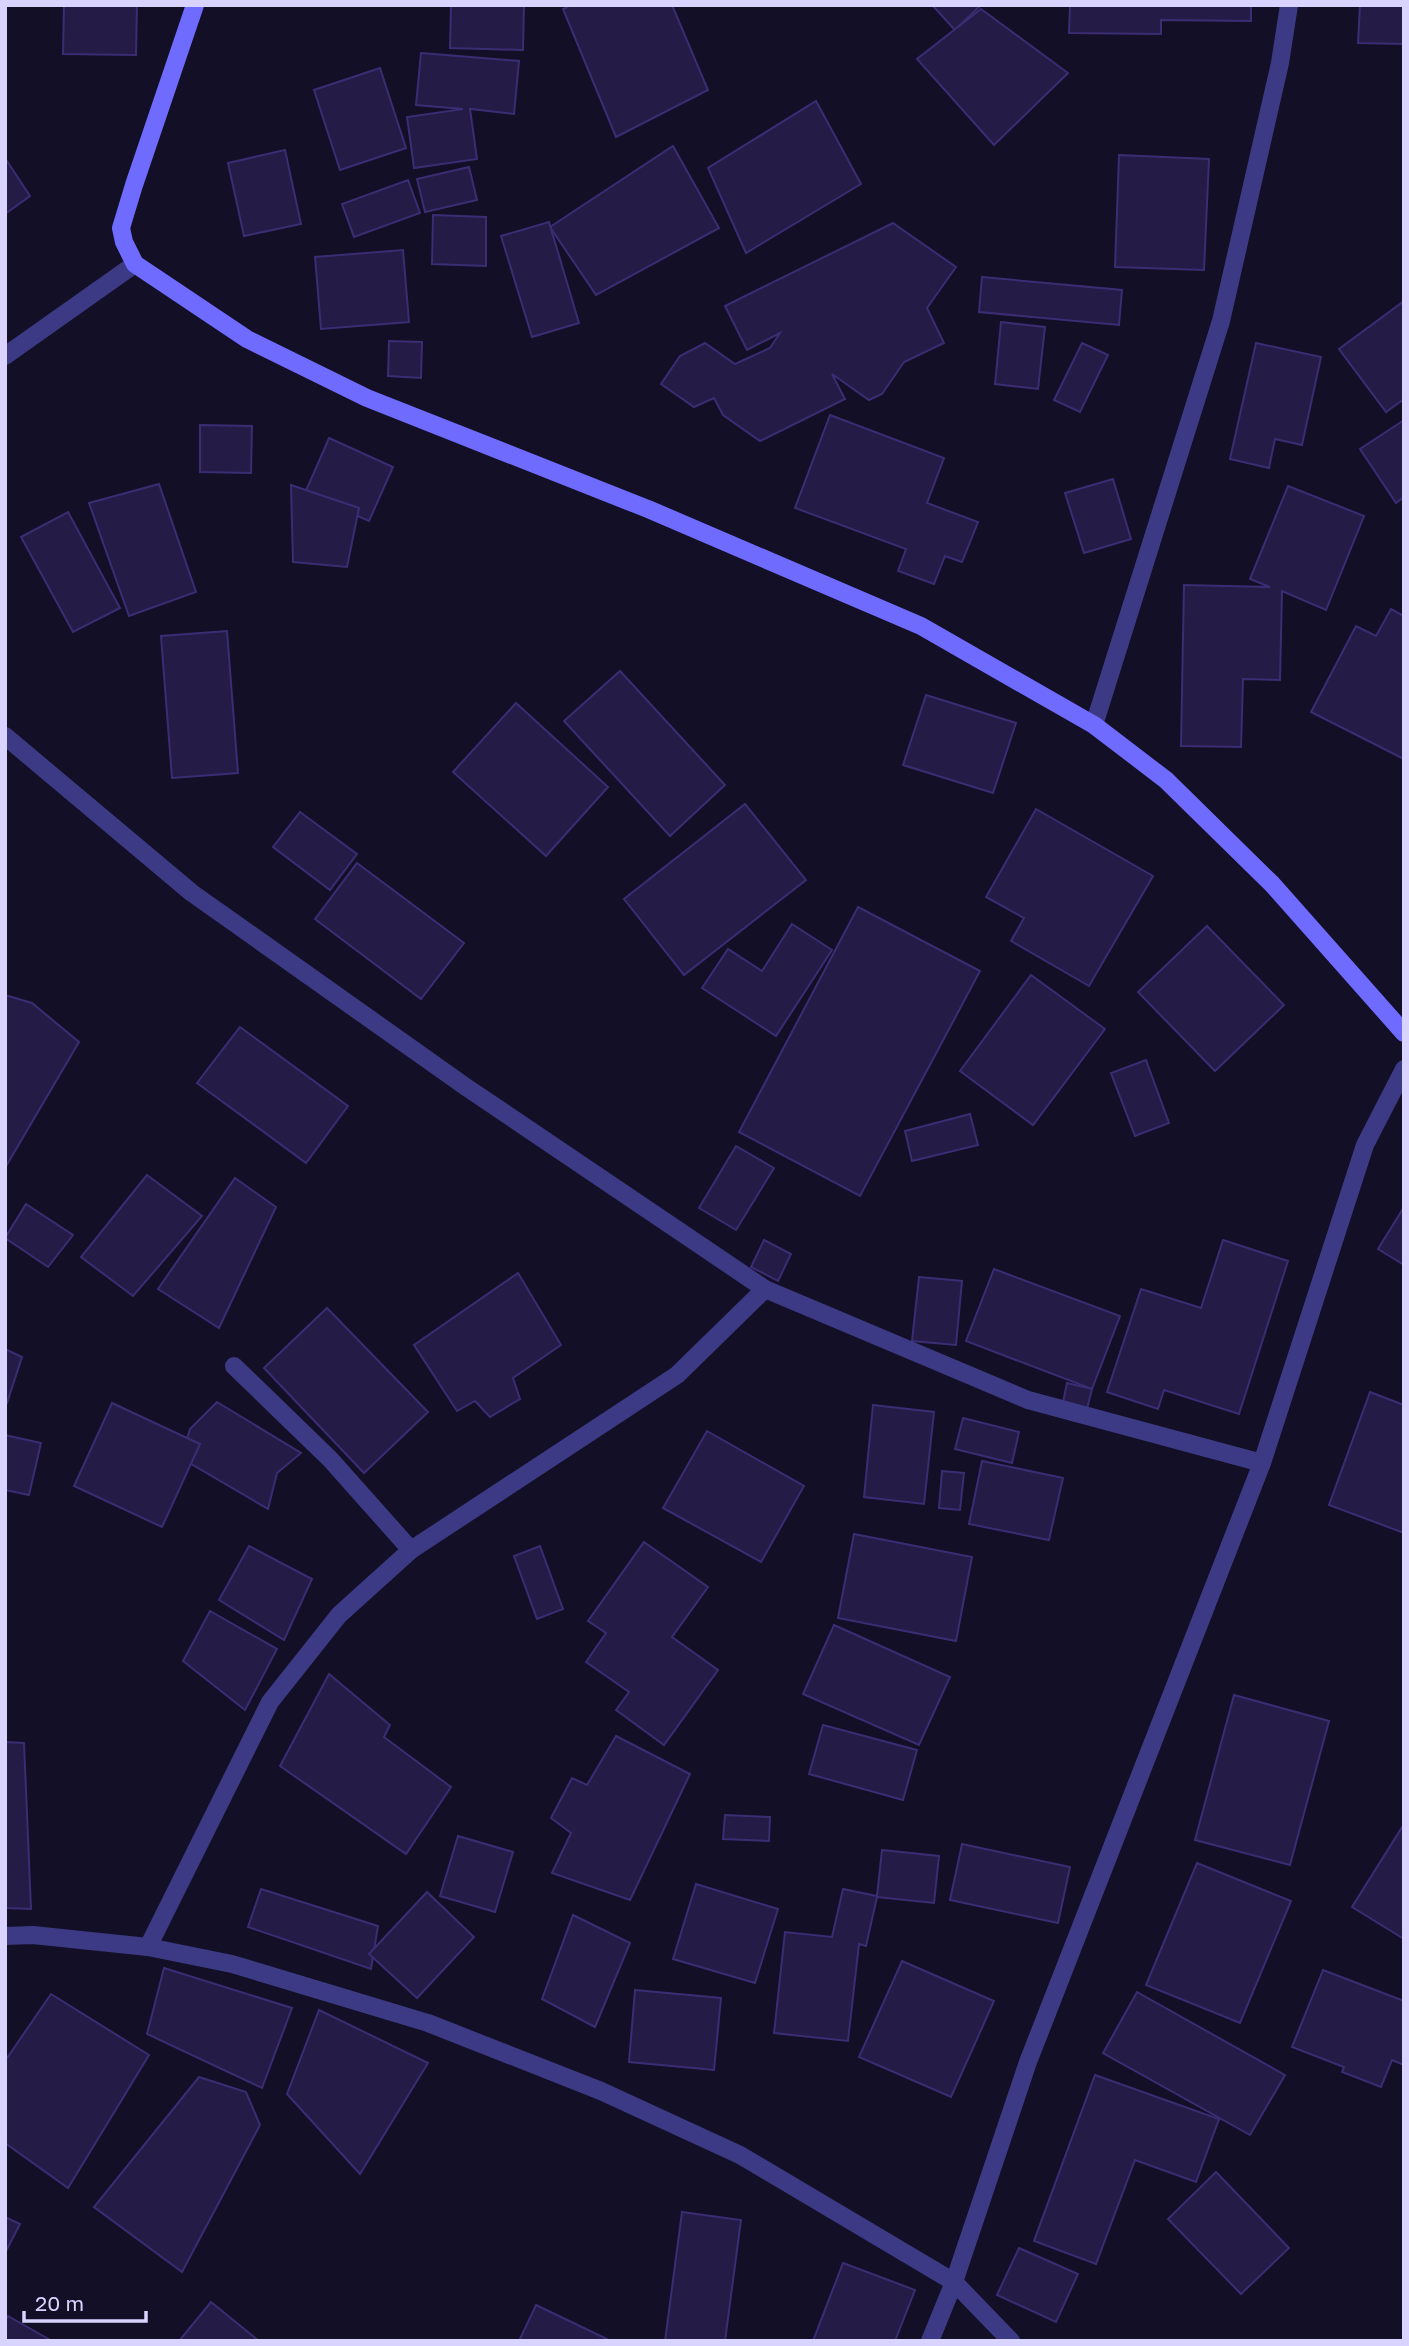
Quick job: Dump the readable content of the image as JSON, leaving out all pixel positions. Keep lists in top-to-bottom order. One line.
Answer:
{"scale_bar":"20 m"}
